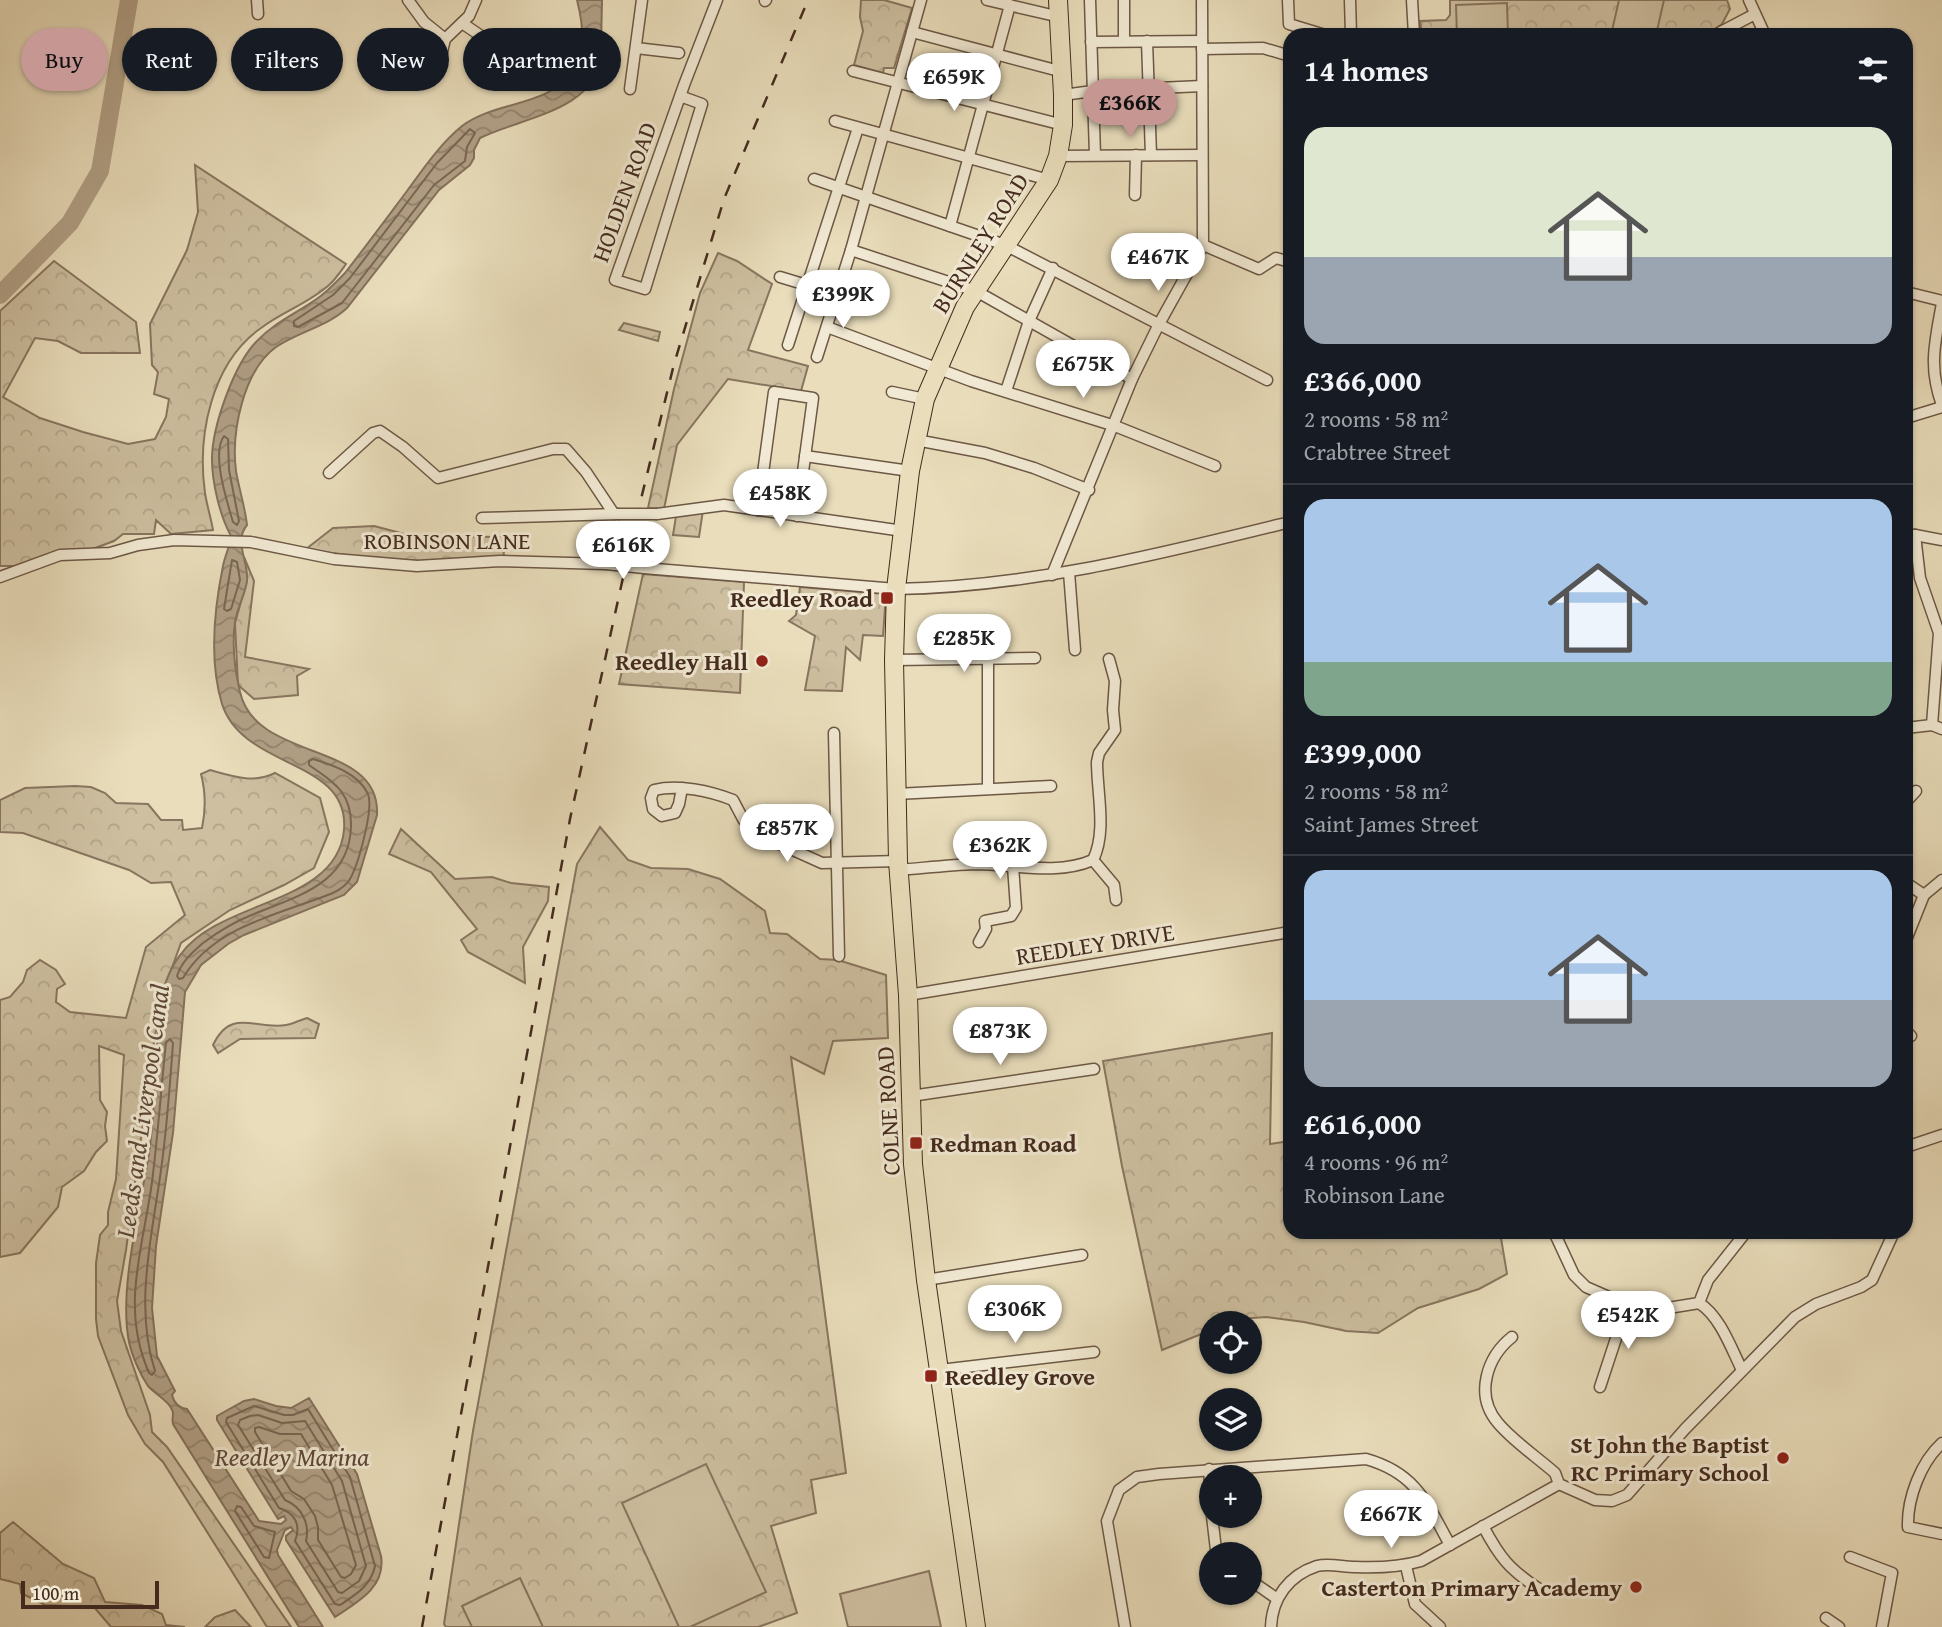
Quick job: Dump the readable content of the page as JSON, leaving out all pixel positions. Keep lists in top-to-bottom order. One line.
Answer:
{"streets":{"highway":["BURNLEY ROAD","COLNE ROAD"],"street":["HOLDEN ROAD","ROBINSON LANE","REEDLEY DRIVE"]},"crossings":[["BURNLEY ROAD","ROBINSON LANE"],["BURNLEY ROAD","COLNE ROAD"],["ROBINSON LANE","COLNE ROAD"],["REEDLEY DRIVE","COLNE ROAD"]],"water":["Leeds and Liverpool Canal","Reedley Marina"],"places":{"transit":["Reedley Road","Redman Road","Reedley Grove"],"other":["Reedley Hall","St John the Baptist RC Primary School","Casterton Primary Academy"]},"scale_bar":"100 m","page":{"chip":["Buy","Rent","Filters","New","Apartment"],"heading":"14 homes","price":["£659K","£366K","£467K","£399K","£675K","£458K","£616K","£285K","£857K","£362K","£873K","£306K","£542K","£667K"],"list":[{"name":"£366,000","note":"2 rooms · 58 m² · Crabtree Street"},{"name":"£399,000","note":"2 rooms · 58 m² · Saint James Street"},{"name":"£616,000","note":"4 rooms · 96 m² · Robinson Lane"}],"map_buttons":["+","−"],"scale":"100 m"}}
